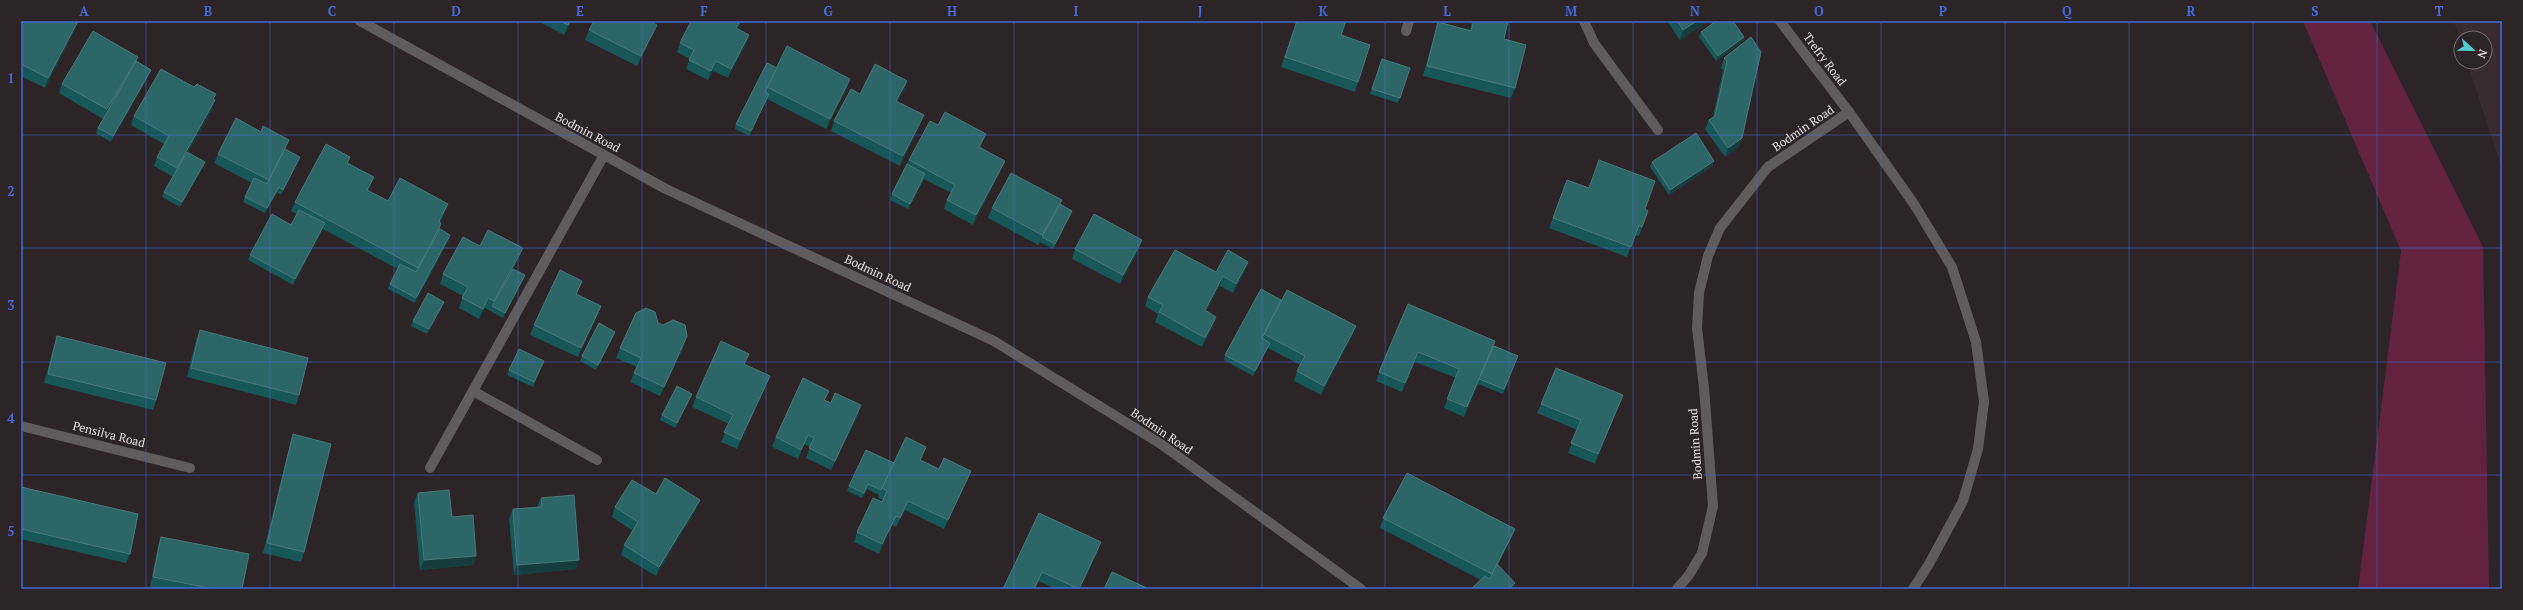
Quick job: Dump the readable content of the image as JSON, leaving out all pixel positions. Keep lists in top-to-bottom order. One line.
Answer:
{"streets":{"street":["Trefry Road","Bodmin Road","Pensilva Road"]},"crossings":[["Trefry Road","Bodmin Road"]],"north":"right","grid":{"columns":["A","B","C","D","E","F","G","H","I","J","K","L","M","N","O","P","Q","R","S","T"],"rows":["1","2","3","4","5"]}}
